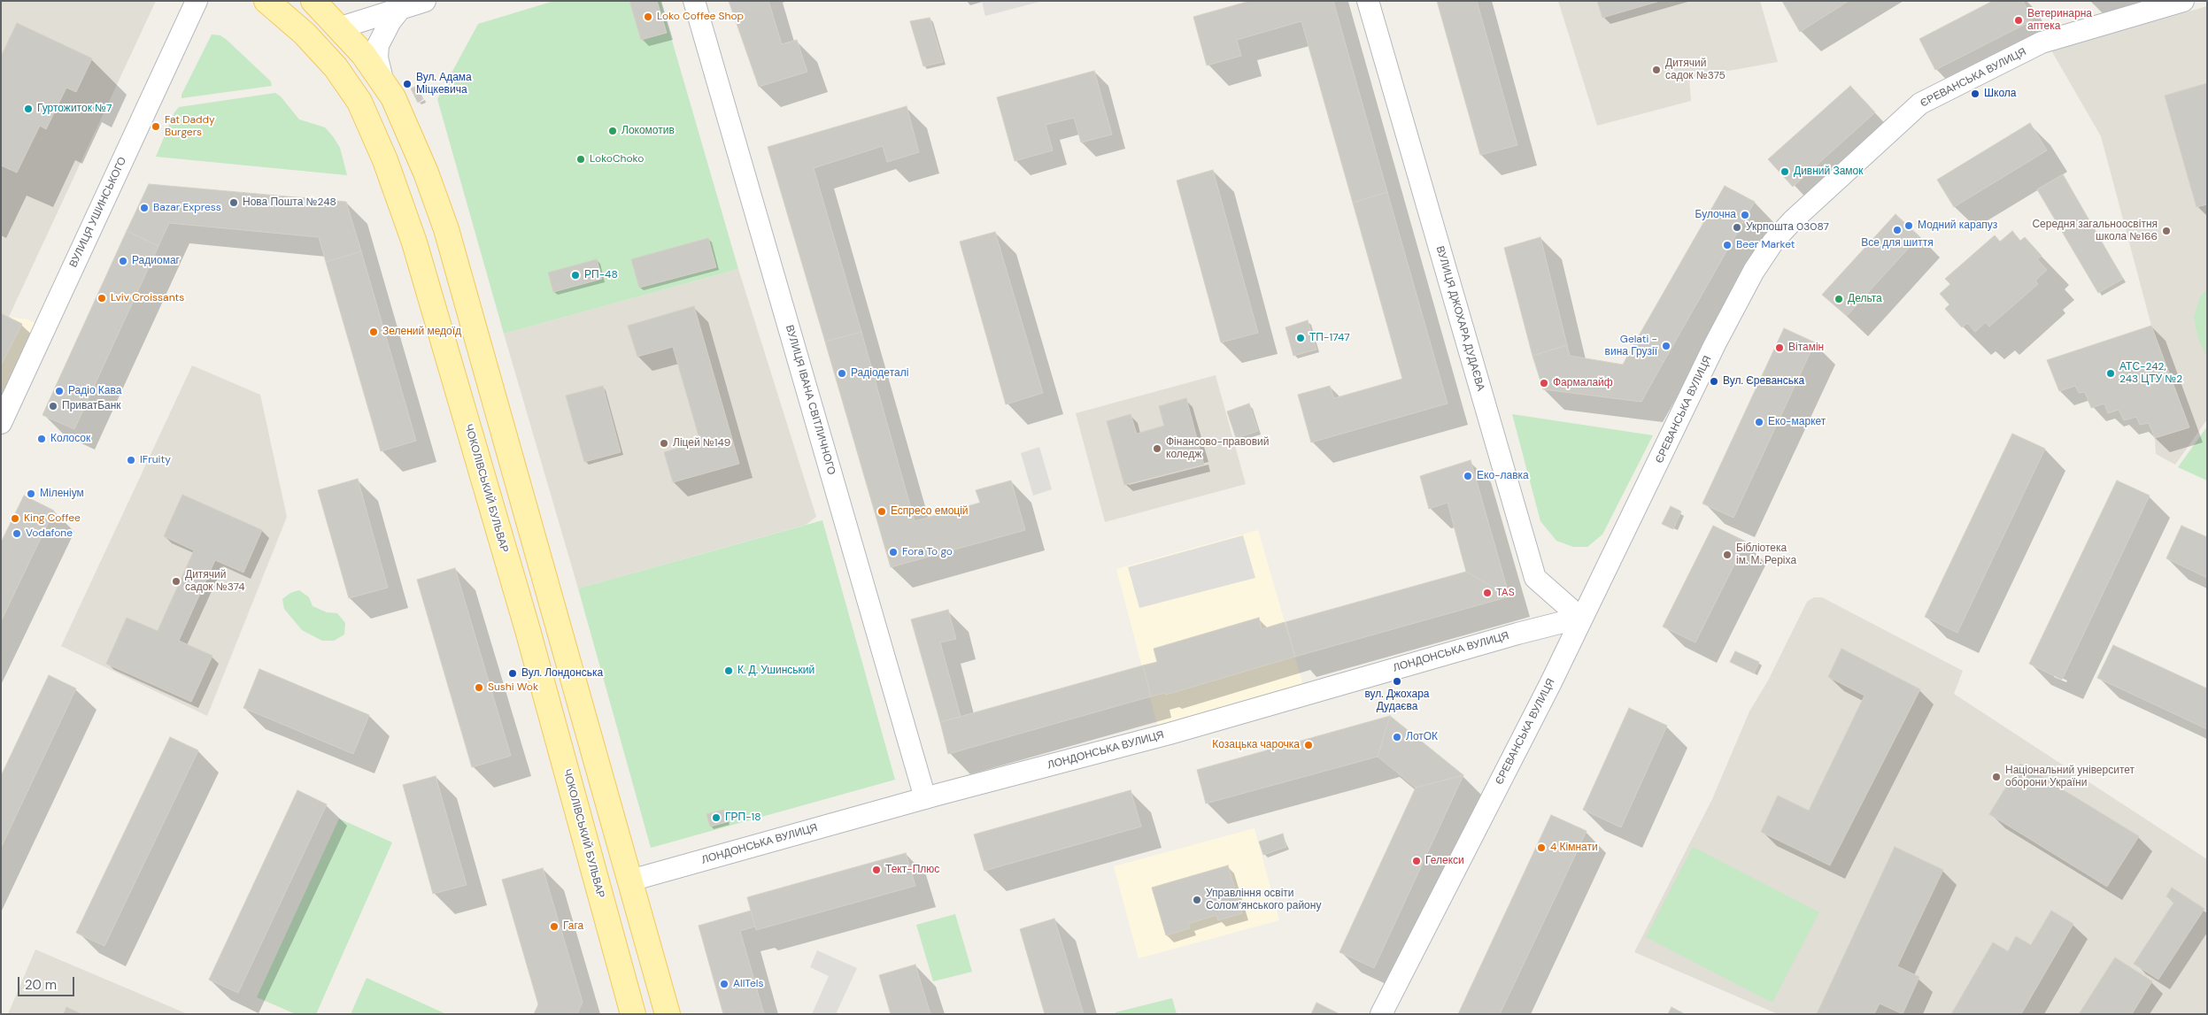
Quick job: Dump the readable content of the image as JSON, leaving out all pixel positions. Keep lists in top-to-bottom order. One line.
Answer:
{"streets":{"main road":["ЧОКОЛІВСЬКИЙ БУЛЬВАР"],"street":["ЄРЕВАНСЬКА ВУЛИЦЯ","ВУЛИЦЯ УШИНСЬКОГО","ВУЛИЦЯ ДЖОХАРА ДУДАЄВА","ВУЛИЦЯ ІВАНА СВІТЛИЧНОГО","ЛОНДОНСЬКА ВУЛИЦЯ"]},"crossings":[["ЄРЕВАНСЬКА ВУЛИЦЯ","ВУЛИЦЯ ДЖОХАРА ДУДАЄВА"],["ЄРЕВАНСЬКА ВУЛИЦЯ","ЛОНДОНСЬКА ВУЛИЦЯ"],["ВУЛИЦЯ ДЖОХАРА ДУДАЄВА","ЛОНДОНСЬКА ВУЛИЦЯ"],["ВУЛИЦЯ ІВАНА СВІТЛИЧНОГО","ЛОНДОНСЬКА ВУЛИЦЯ"]],"places":["Loko Coffee Shop","Ветеринарна аптека","Дитячий садок №375","Вул. Адама Міцкевича","Школа","Гуртожиток №7","Fat Daddy Burgers","Локомотив","LokoChoko","Дивний Замок","Нова Пошта №248","Bazar Express","Булочна","Модний карапуз","Укрпошта 03087","Все для шиття","Середня загальноосвітня школа №166","Beer Market","Радиомаг","РП-48","Lviv Croissants","Дельта","Зелений медоїд","ТП-1747","Gelati - вина Грузії","Вітамін","Радіодеталі","АТС-242, 243 ЦТУ №2","Вул. Єреванська","Фармалайф","Радіо Кава","ПриватБанк","Еко-маркет","Колосок","Ліцей №149","Фінансово-правовий коледж","IFruity","Еко-лавка","Міленіум","Еспресо емоцій","King Coffee","Vodafone","Fora To go","Бібліотека ім. М. Реріха","Дитячий садок №374","TAS","К. Д. Ушинський","Вул. Лондонська","вул. Джохара Дудаєва","Sushi Wok","ЛотОК","Козацька чарочка","Національний університет оборони України","ГРП-18","4 Кімнати","Гелекси","Тект-Плюс","Управління освіти Солом’янського району","Гага","AllTels"],"scale_bar":"20 m"}
